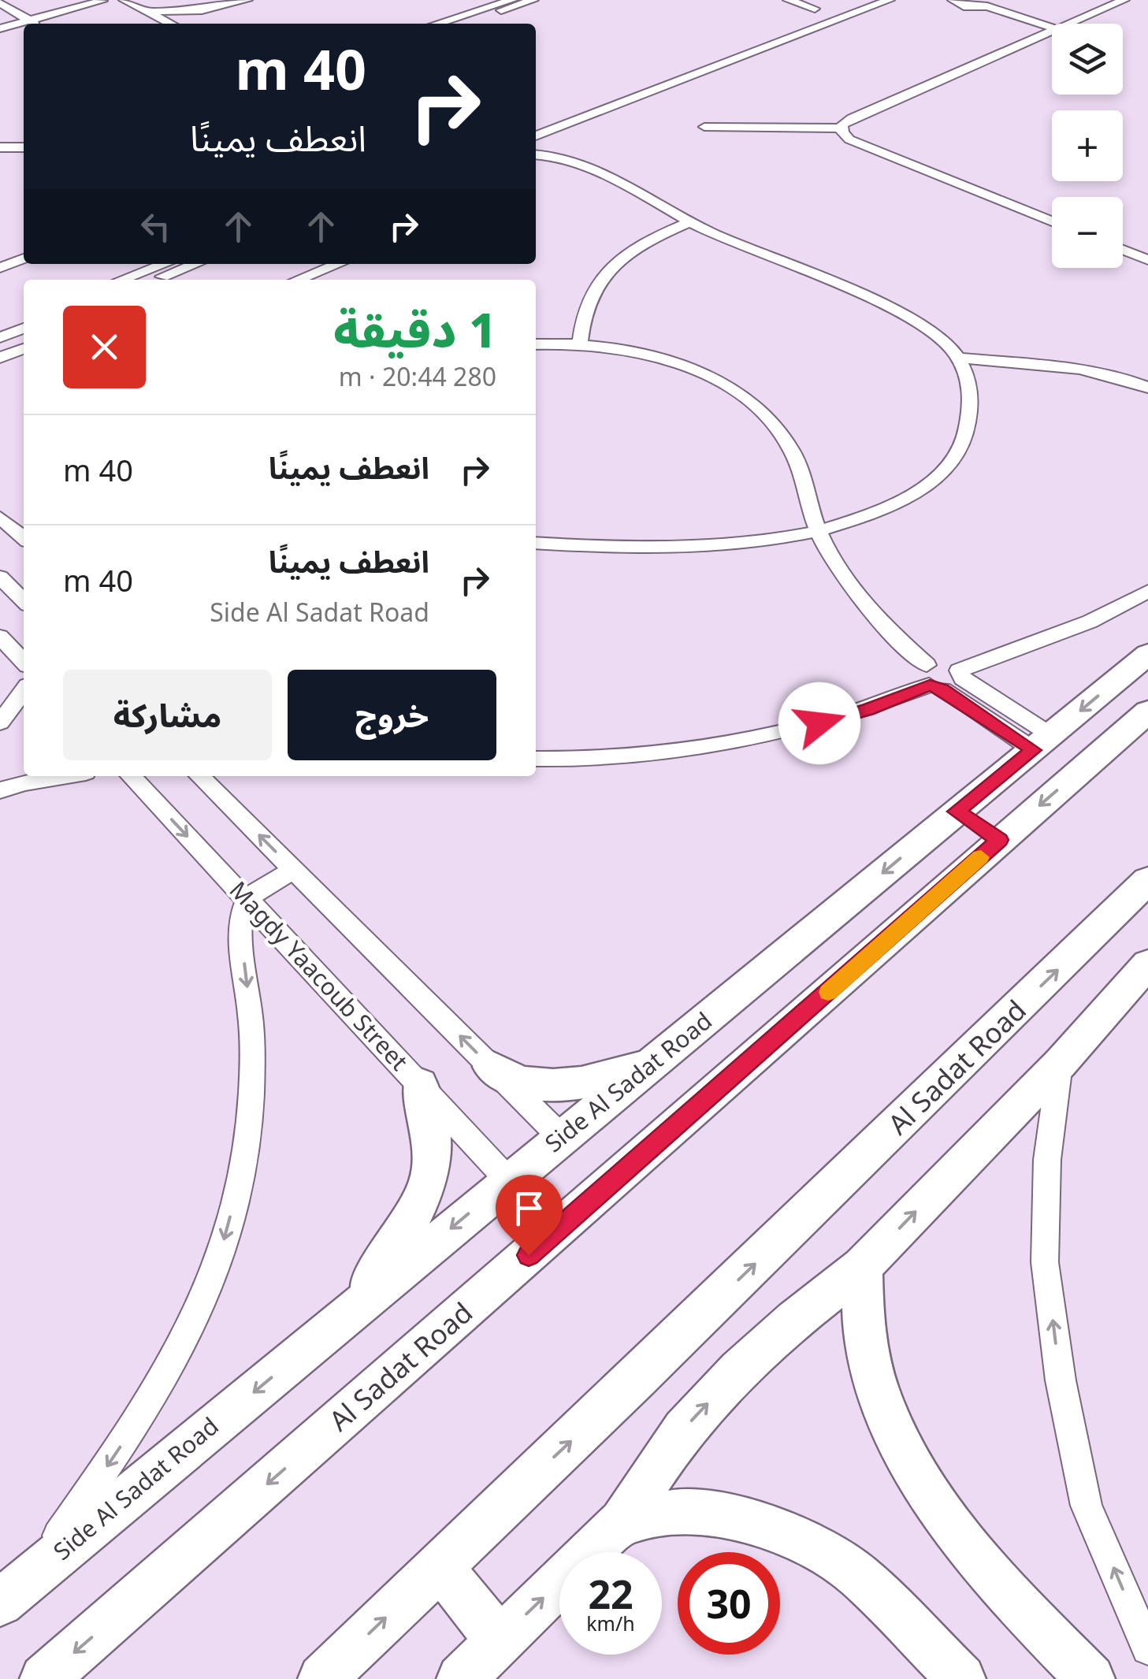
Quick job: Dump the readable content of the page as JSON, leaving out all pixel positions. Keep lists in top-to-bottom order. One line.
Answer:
{"streets":{"street":["Magdy Yaacoub Street","Al Sadat Road","Side Al Sadat Road"]},"crossings":[["Magdy Yaacoub Street","Side Al Sadat Road"]],"page":{"map_buttons":["+","−"],"turn":["40 m","انعطف يمينًا"],"heading":["1 دقيقة","280 m · 20:44"],"list":[{"name":"انعطف يمينًا","value":"40 m"},{"name":"انعطف يمينًا","note":"Side Al Sadat Road","value":"40 m"}],"buttons":["خروج","مشاركة"],"speed":"22 km/h","limit":"30"}}
